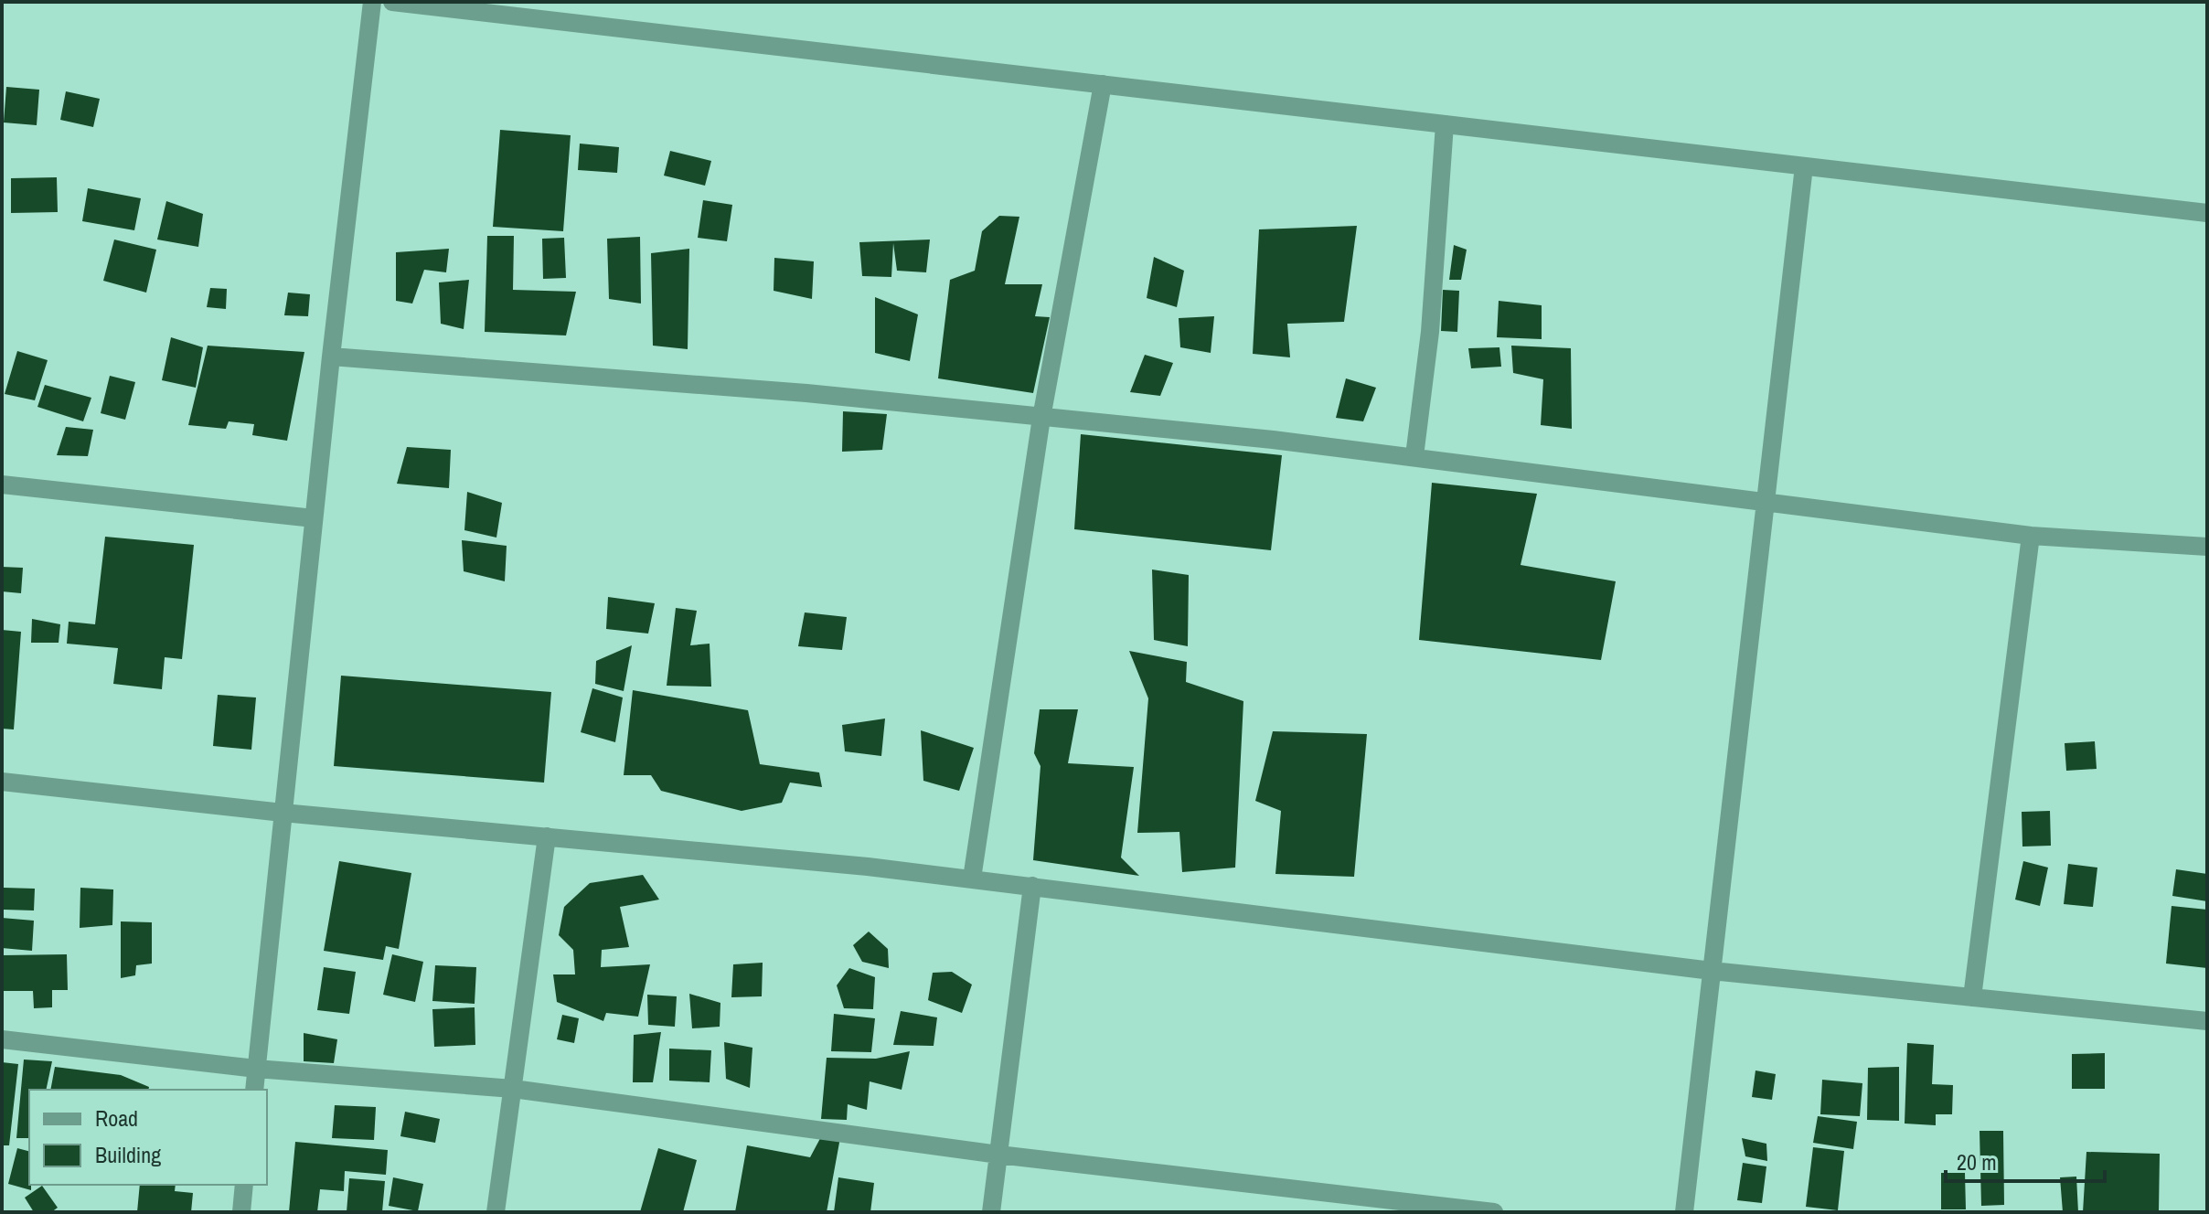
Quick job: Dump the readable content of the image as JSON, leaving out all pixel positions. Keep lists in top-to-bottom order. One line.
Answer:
{"legend":["Road","Building"],"scale_bar":"20 m"}
